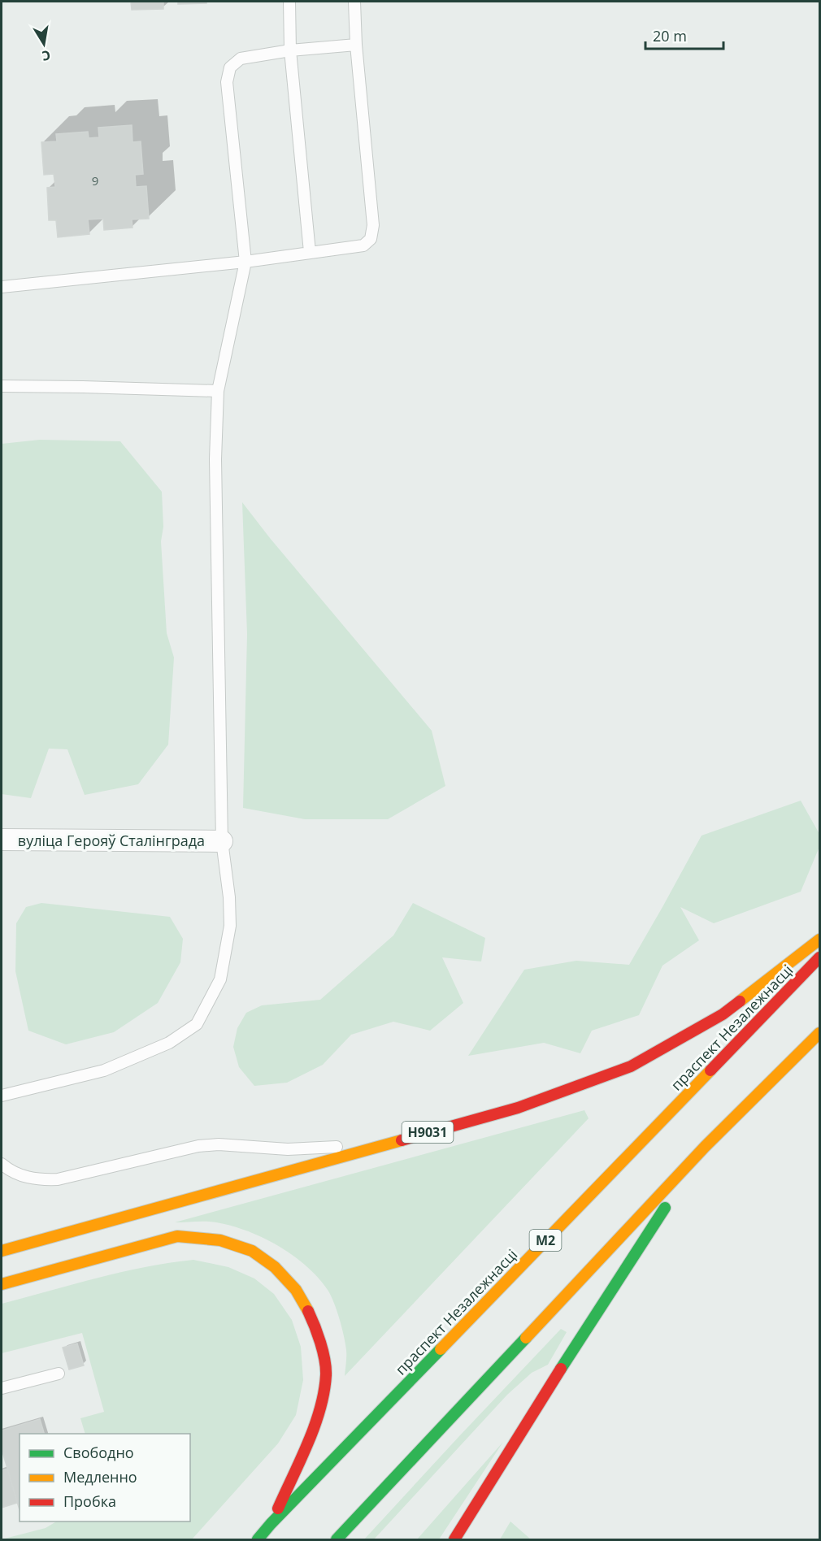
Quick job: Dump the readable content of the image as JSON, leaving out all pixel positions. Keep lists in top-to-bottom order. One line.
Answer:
{"streets":{"highway":["праспект Незалежнасці","Н9031","М2"],"street":["вуліца Герояў Сталінграда"]},"house_numbers":["9"],"legend":["Свободно","Медленно","Пробка"],"scale_bar":"20 m","north":"bottom"}
